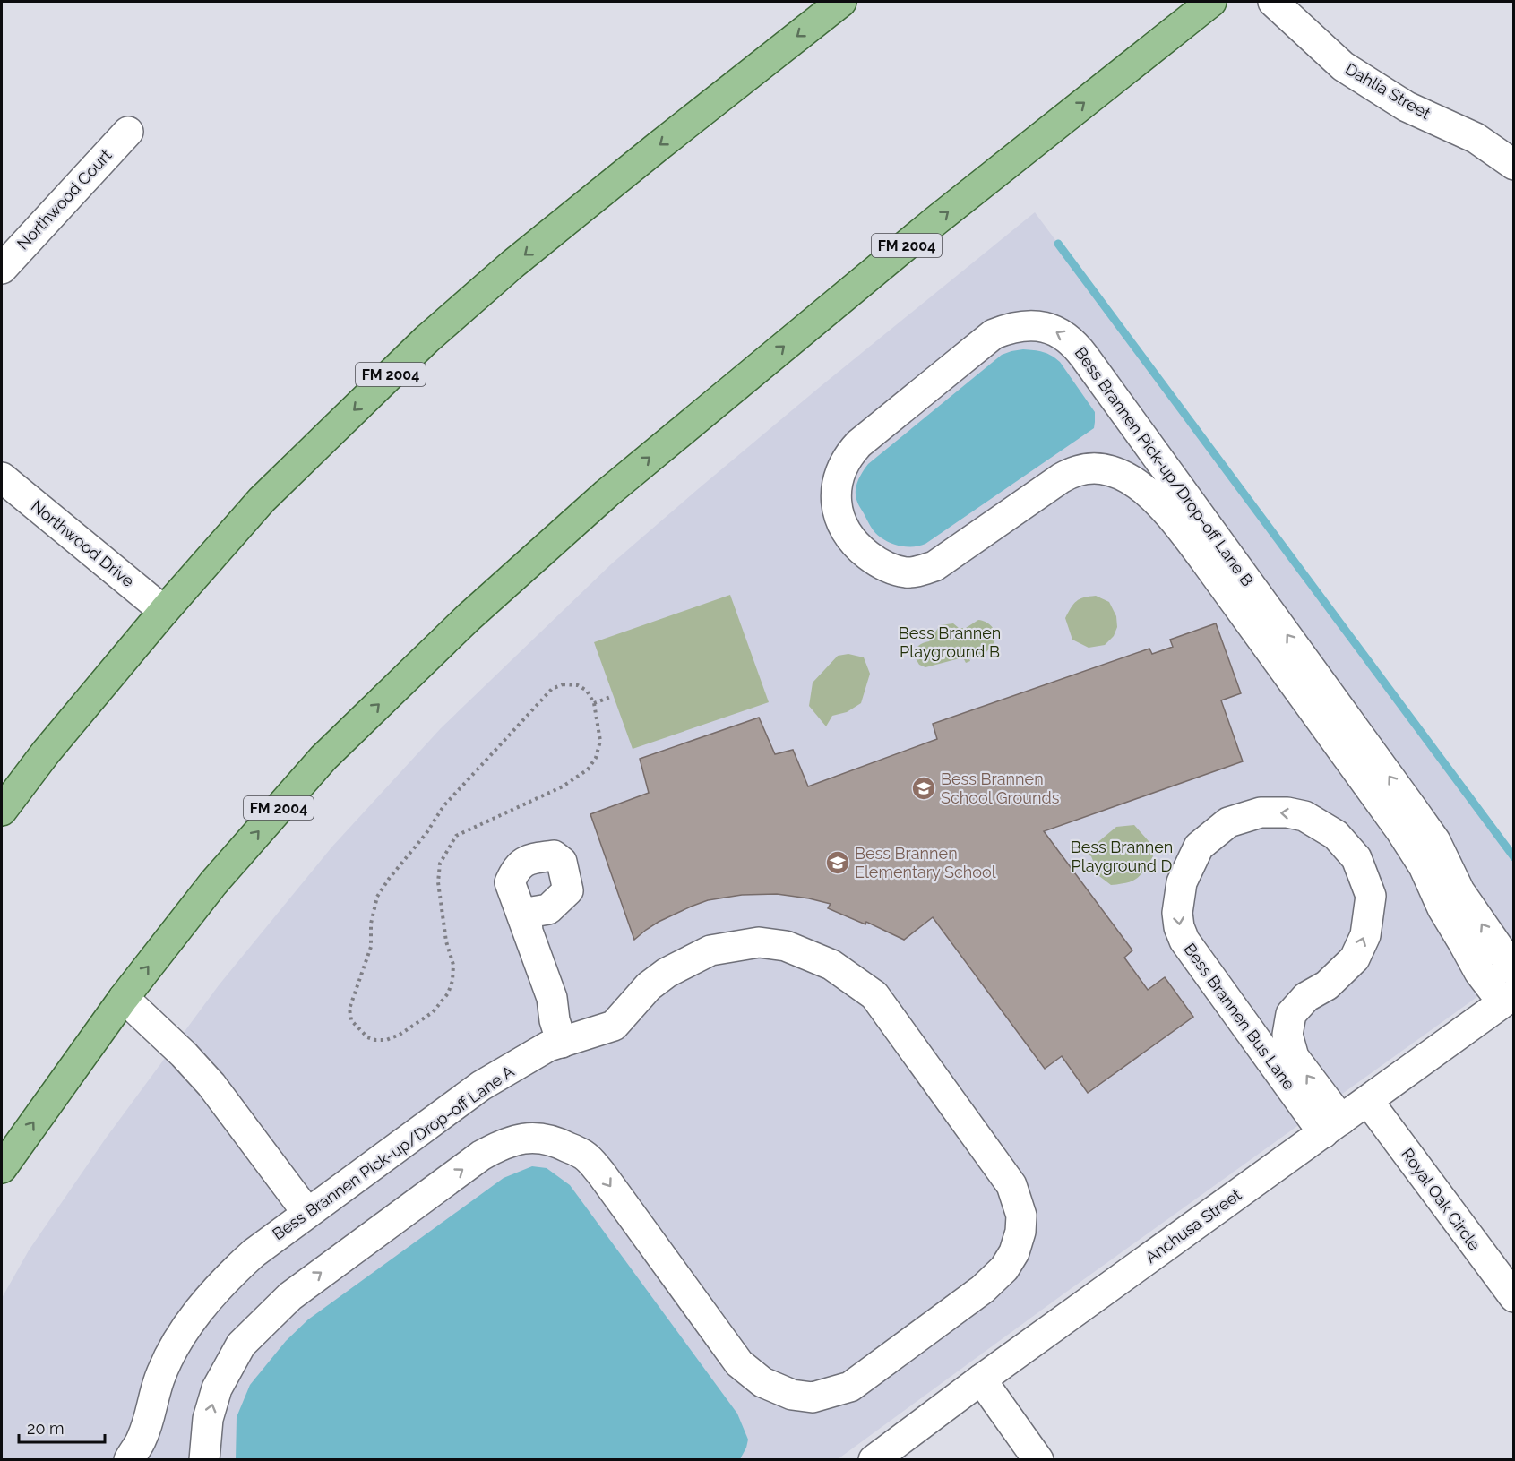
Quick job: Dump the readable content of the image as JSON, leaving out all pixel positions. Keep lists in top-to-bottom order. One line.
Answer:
{"streets":{"main road":["FM 2004"],"street":["Dahlia Street","Northwood Court","Bess Brannen Pick-up/Drop-off Lane B","Northwood Drive","Bess Brannen Bus Lane","Bess Brannen Pick-up/Drop-off Lane A","Royal Oak Circle","Anchusa Street"]},"crossings":[["FM 2004","Northwood Drive"],["Bess Brannen Pick-up/Drop-off Lane B","Anchusa Street"],["Bess Brannen Bus Lane","Anchusa Street"],["Royal Oak Circle","Anchusa Street"]],"parks":["Bess Brannen Playground B","Bess Brannen Playground D"],"places":{"school or university":["Bess Brannen School Grounds","Bess Brannen Elementary School"]},"scale_bar":"20 m"}
